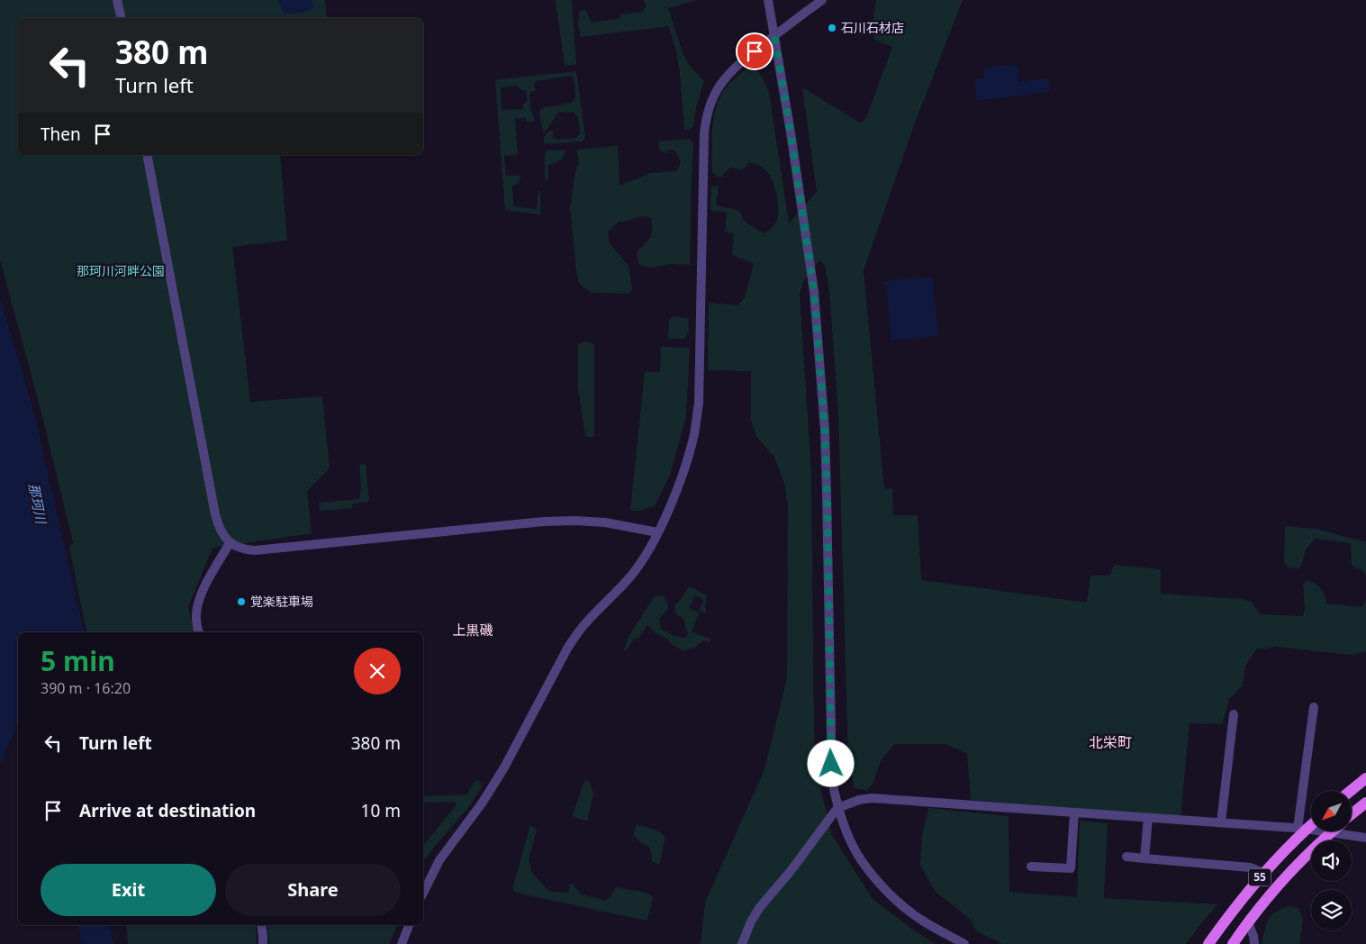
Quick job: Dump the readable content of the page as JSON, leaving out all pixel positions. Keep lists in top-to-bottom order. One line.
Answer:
{"streets":{"main road":["55"]},"districts":["上黒磯","北栄町"],"water":["那珂川"],"parks":["那珂川河畔公園"],"places":["石川石材店","覚楽駐車場"],"north":"bottom left","page":{"turn":["380 m","Turn left"],"then":"Then","heading":["5 min","390 m · 16:20"],"list":[{"name":"Turn left","value":"380 m"},{"name":"Arrive at destination","value":"10 m"}],"buttons":["Exit","Share"]}}
